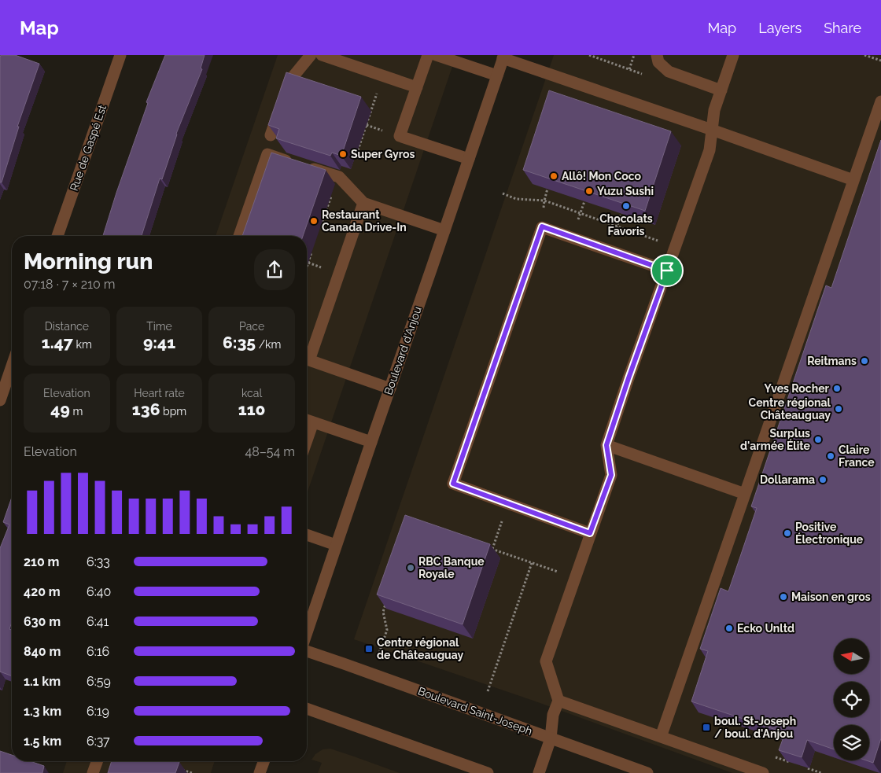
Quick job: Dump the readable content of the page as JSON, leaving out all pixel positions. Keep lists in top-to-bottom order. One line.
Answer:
{"streets":{"street":["Rue de Gaspé Est","Boulevard d'Anjou","Boulevard Saint-Joseph"]},"places":{"other":["Super Gyros","Allô! Mon Coco","Yuzu Sushi","Chocolats Favoris","Restaurant Canada Drive-In","Reitmans","Yves Rocher","Centre régional Châteauguay","Surplus d'armée Élite","Claire France","Dollarama","Positive Électronique","RBC Banque Royale","Maison en gros","Ecko Unltd"],"transit":["Centre régional de Châteauguay","boul. St-Joseph / boul. d'Anjou"]},"north":"left","page":{"header":"Map","nav":["Map","Layers","Share"],"heading":["Morning run","07:18 · 7 × 210 m"],"stats":[["Distance","1.47 km"],["Time","9:41"],["Pace","6:35 /km"],["Elevation","49 m"],["Heart rate","136 bpm"],["kcal","110"]],"chart":["Elevation","48–54 m"],"list":[{"name":"210 m","note":"6:33"},{"name":"420 m","note":"6:40"},{"name":"630 m","note":"6:41"},{"name":"840 m","note":"6:16"},{"name":"1.1 km","note":"6:59"},{"name":"1.3 km","note":"6:19"},{"name":"1.5 km","note":"6:37"}]}}
